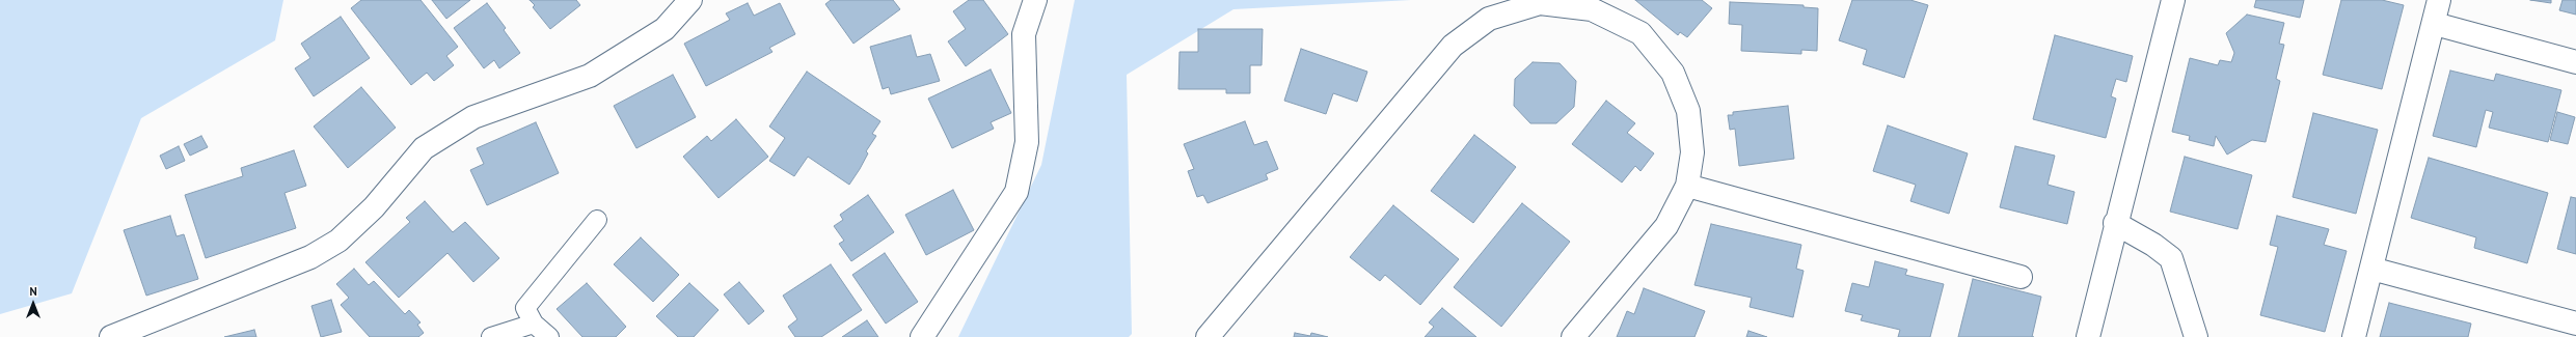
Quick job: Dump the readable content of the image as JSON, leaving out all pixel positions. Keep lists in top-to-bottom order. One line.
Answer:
{"north":"top"}
